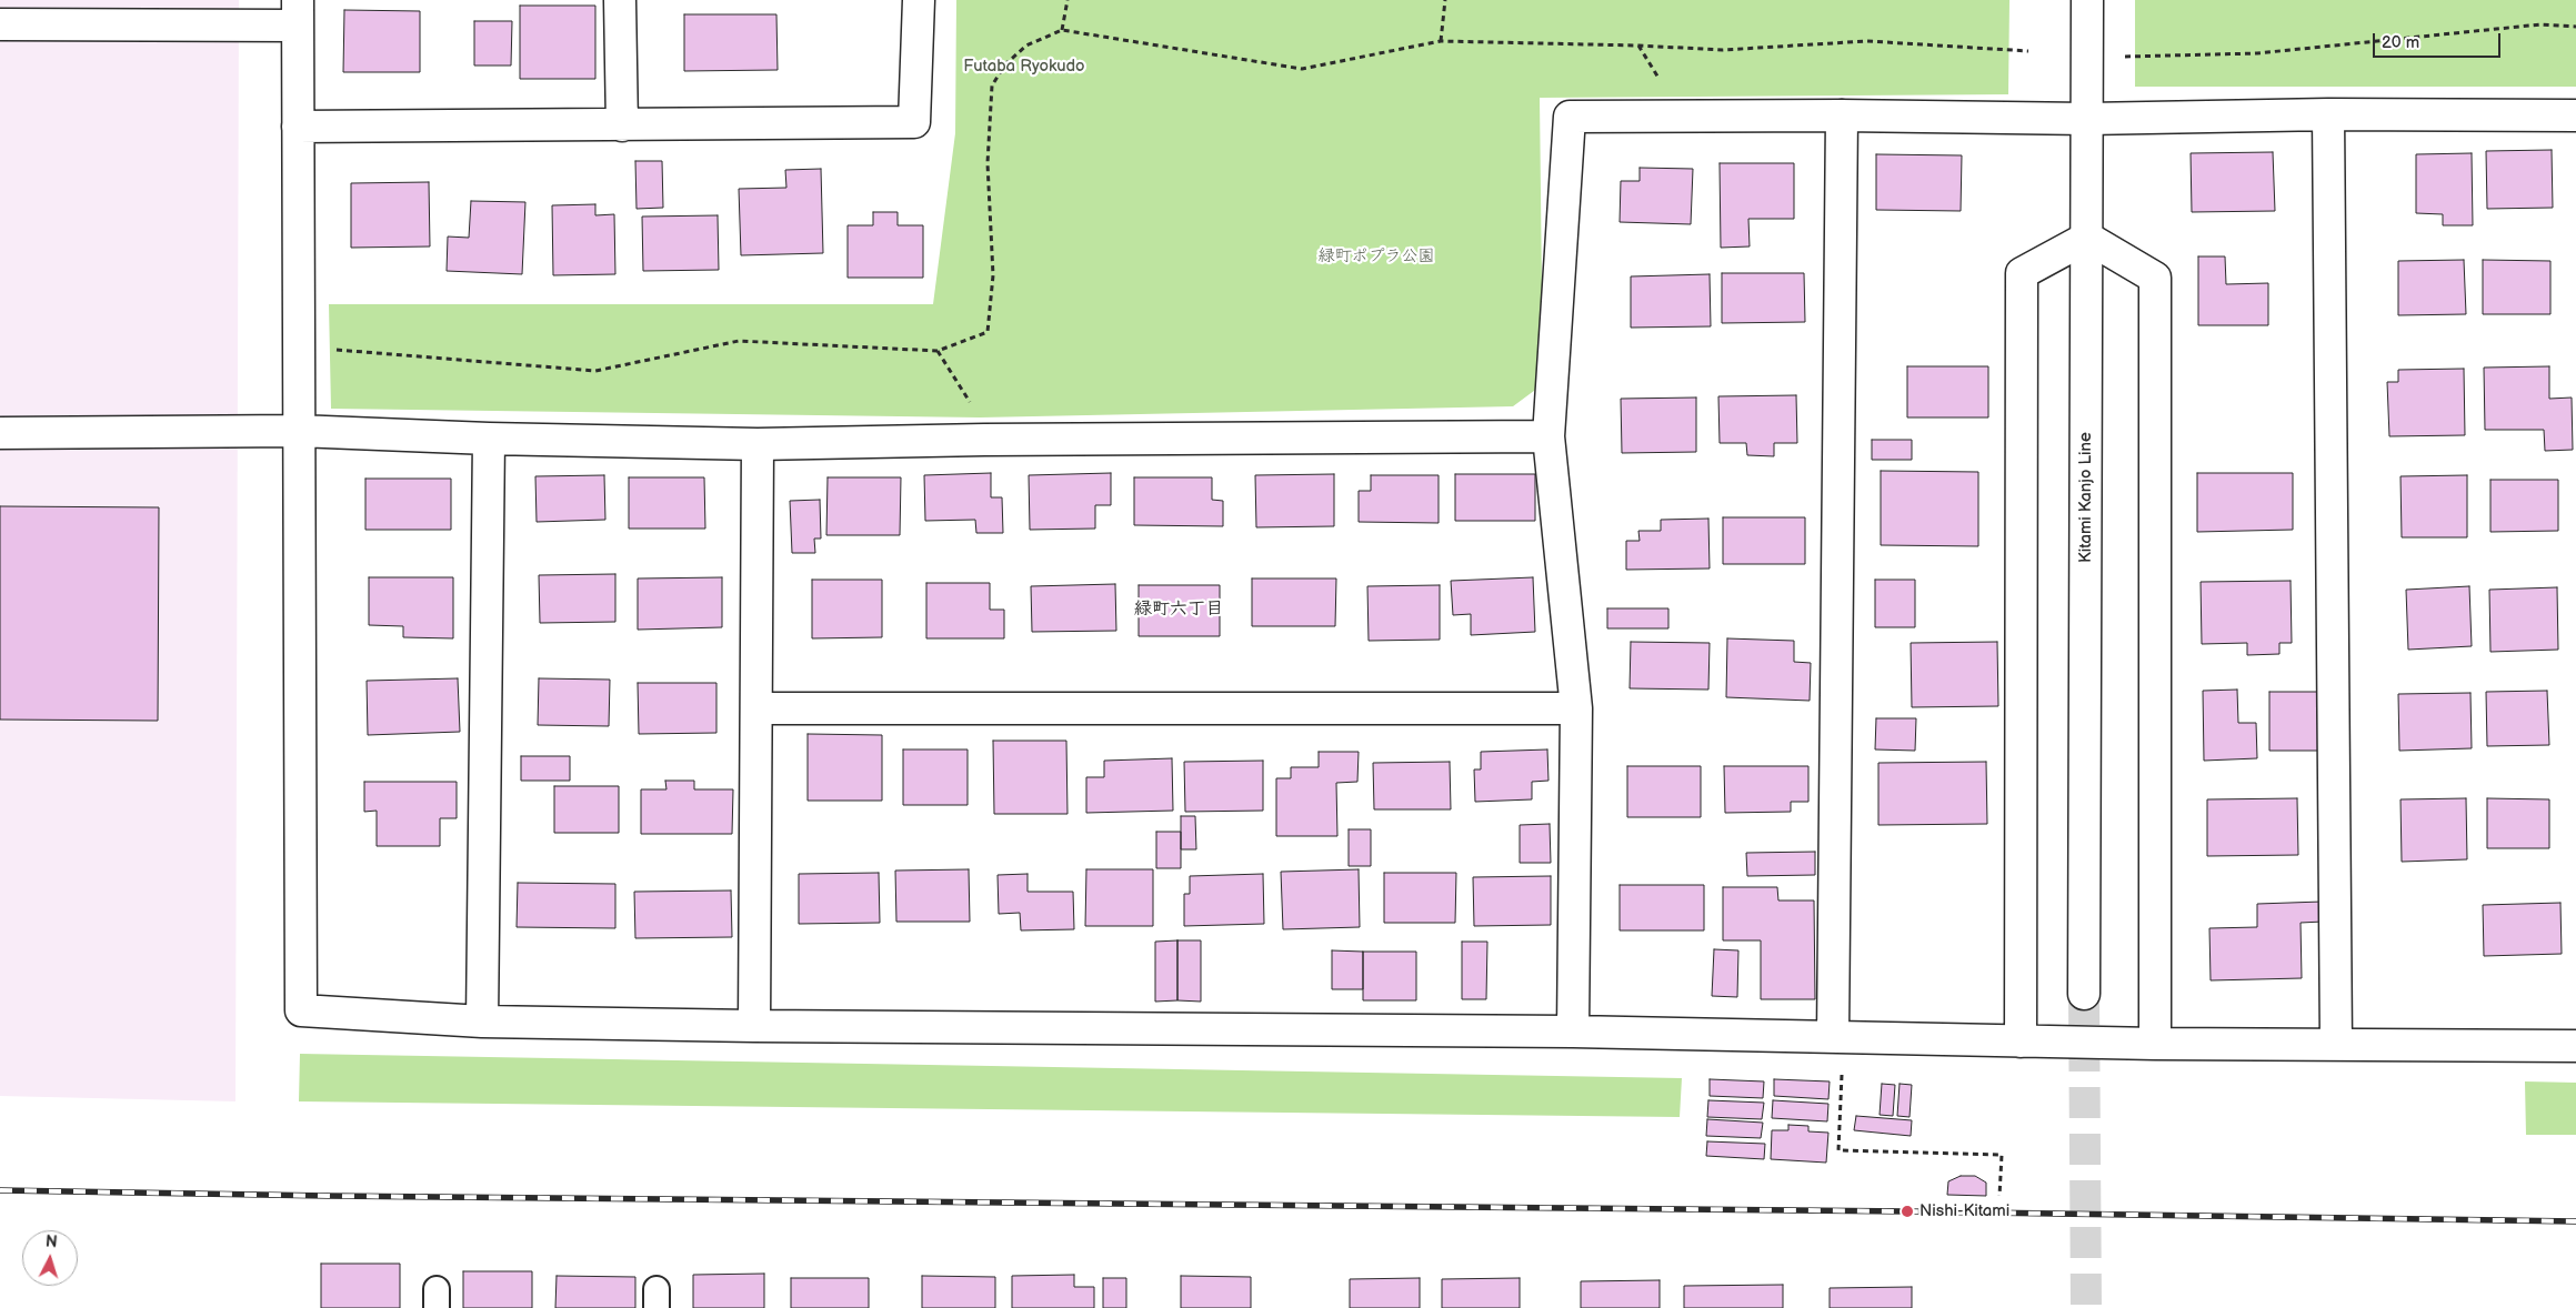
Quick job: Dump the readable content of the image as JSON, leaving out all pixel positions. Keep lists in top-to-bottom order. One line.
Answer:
{"streets":{"street":["Kitami Kanjo Line"]},"districts":["緑町六丁目"],"parks":["Futaba Ryokudo","緑町ポプラ公園"],"places":["Nishi-Kitami"],"scale_bar":"20 m","north":"top"}
